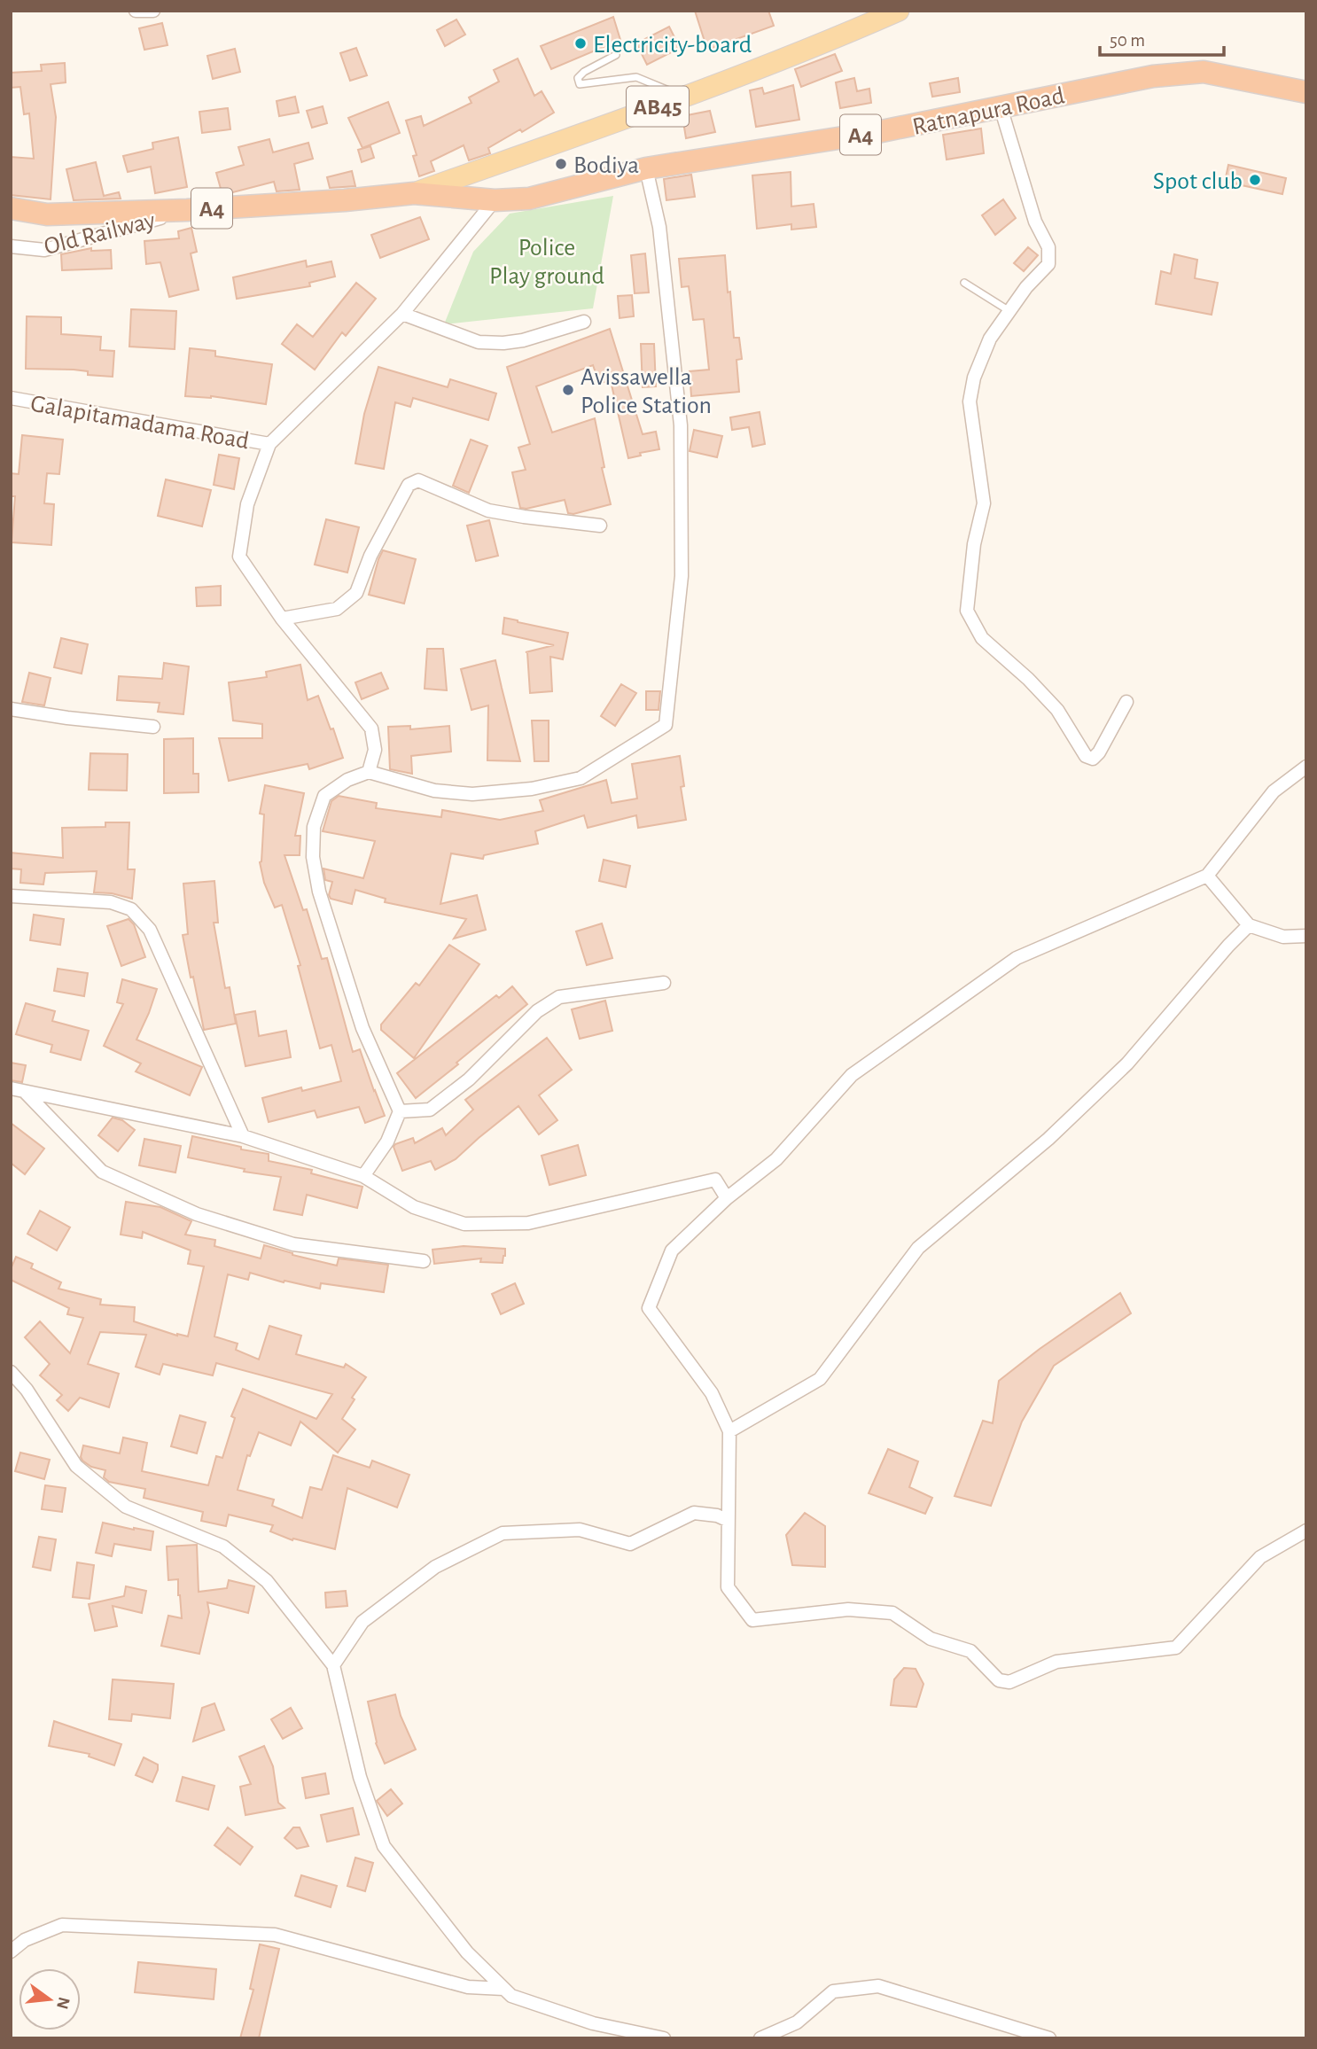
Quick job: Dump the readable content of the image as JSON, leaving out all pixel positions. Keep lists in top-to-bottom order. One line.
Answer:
{"streets":{"highway":["Ratnapura Road","A4"],"main road":["AB45"],"street":["Old Railway","Galapitamadama Road"]},"crossings":[["AB45","Ratnapura Road"],["AB45","A4"],["Ratnapura Road","A4"],["A4","Old Railway"]],"parks":["Police Play ground"],"places":["Electricity-board","Bodiya","Spot club","Avissawella Police Station"],"scale_bar":"50 m","north":"right"}
